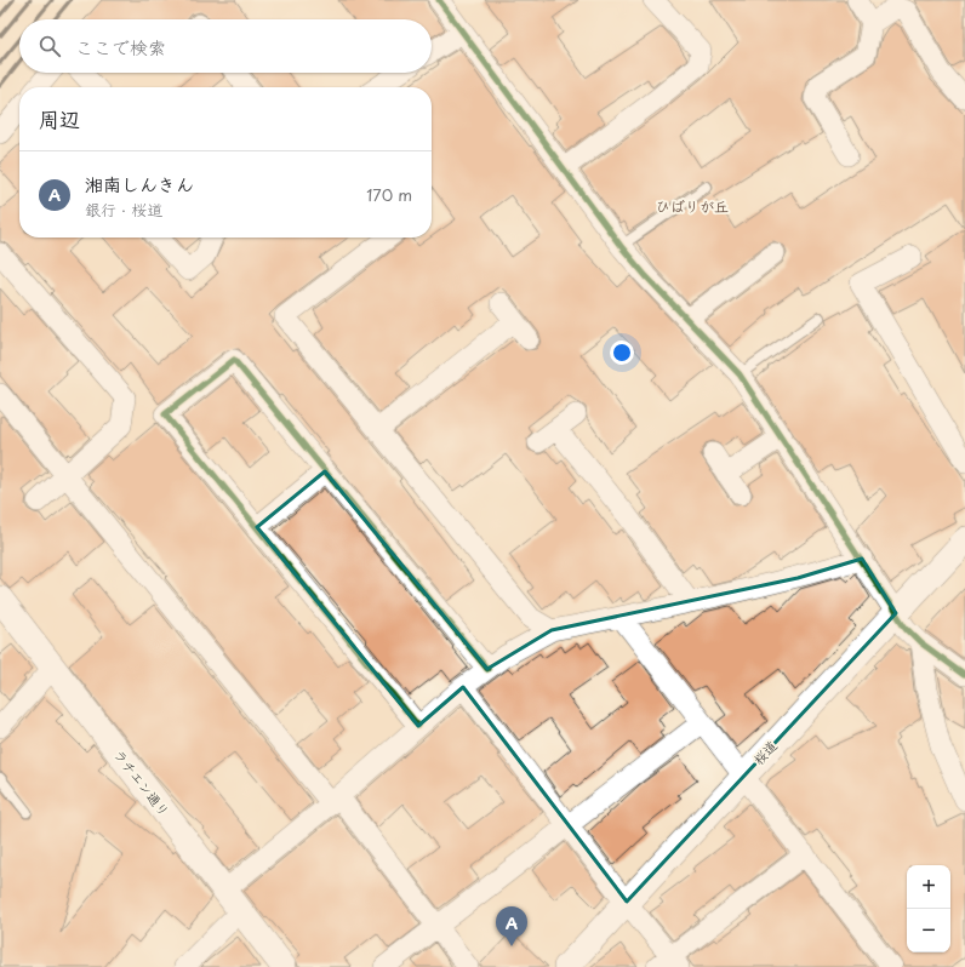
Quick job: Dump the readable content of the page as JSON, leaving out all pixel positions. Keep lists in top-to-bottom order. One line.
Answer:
{"streets":{"street":["桜道","ラチエン通り"]},"districts":["ひばりが丘"],"page":{"search":"ここで検索","heading":"周辺","list":[{"mark":"A","name":"湘南しんきん","note":"銀行 · 桜道","value":"170 m"}],"map_buttons":["+","−"],"pins":"A"}}
